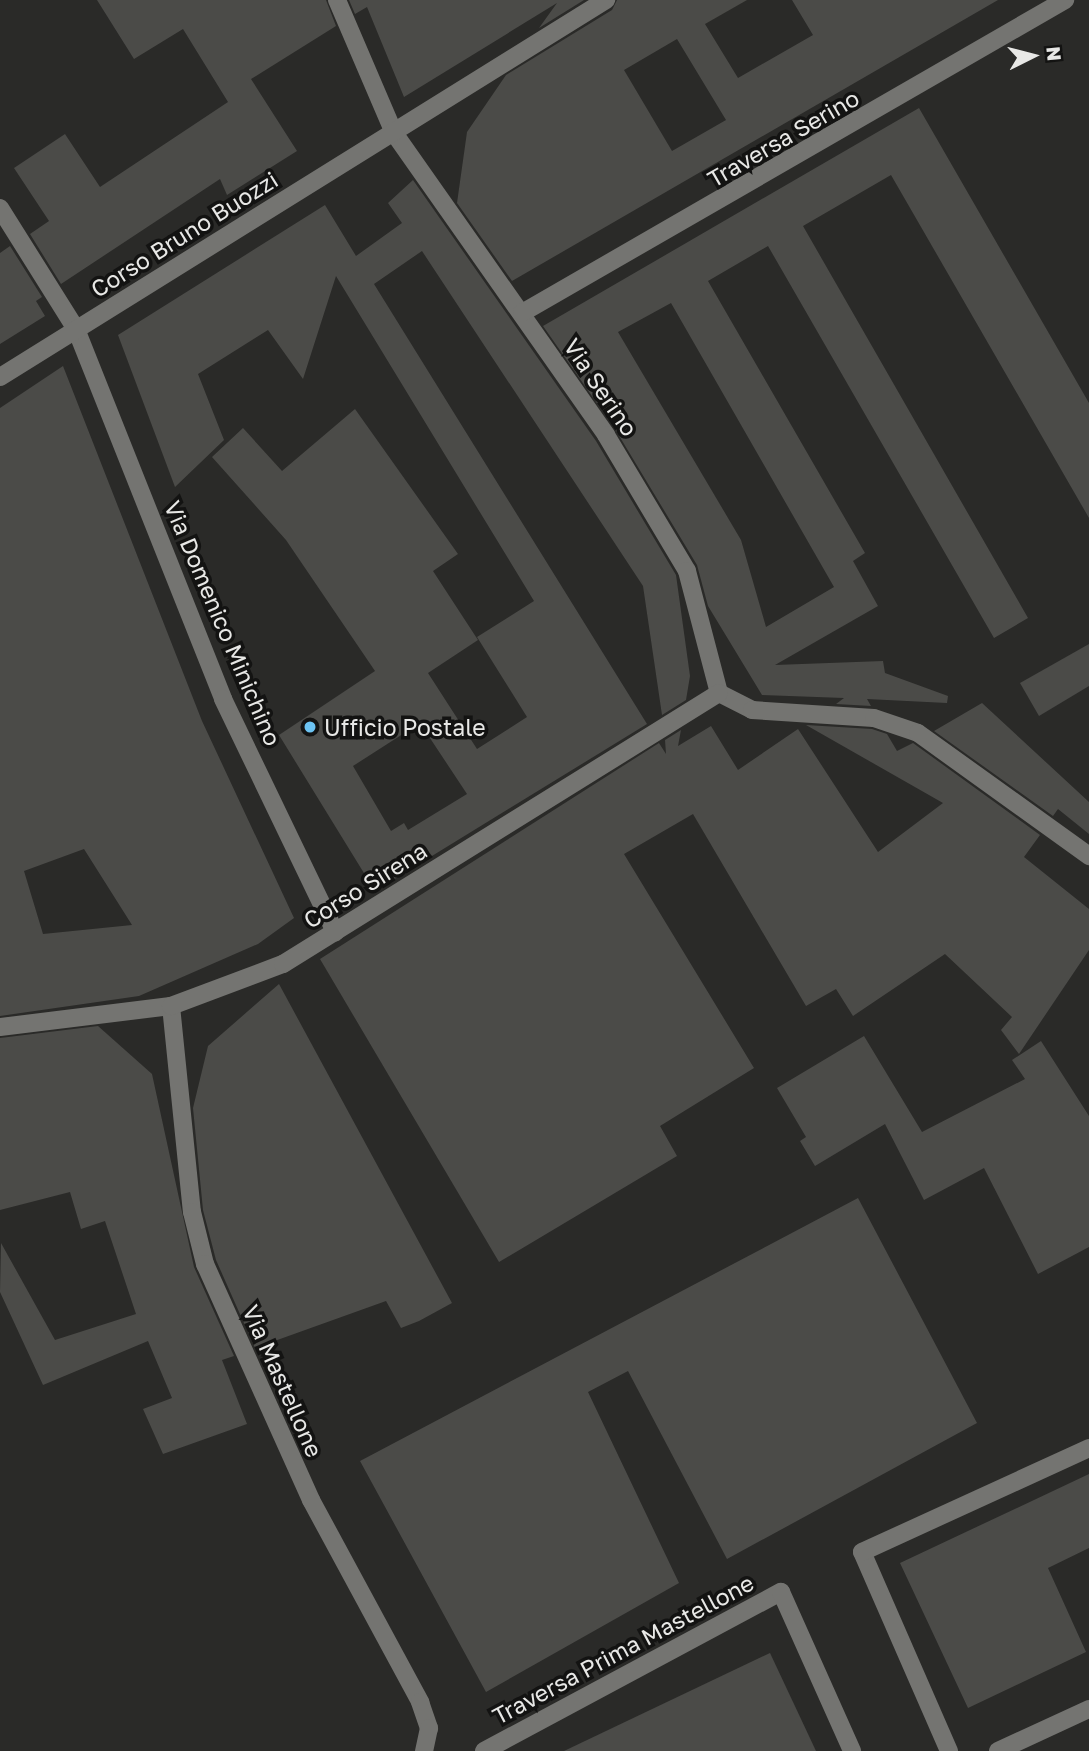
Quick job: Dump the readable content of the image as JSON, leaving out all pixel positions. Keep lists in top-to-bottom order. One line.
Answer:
{"streets":{"street":["Traversa Serino","Corso Bruno Buozzi","Via Serino","Via Domenico Minichino","Corso Sirena","Via Mastellone","Traversa Prima Mastellone"]},"crossings":[["Traversa Serino","Via Serino"],["Corso Bruno Buozzi","Via Serino"],["Corso Bruno Buozzi","Via Domenico Minichino"],["Via Serino","Corso Sirena"],["Via Domenico Minichino","Corso Sirena"],["Corso Sirena","Via Mastellone"]],"places":["Ufficio Postale"],"north":"right"}
